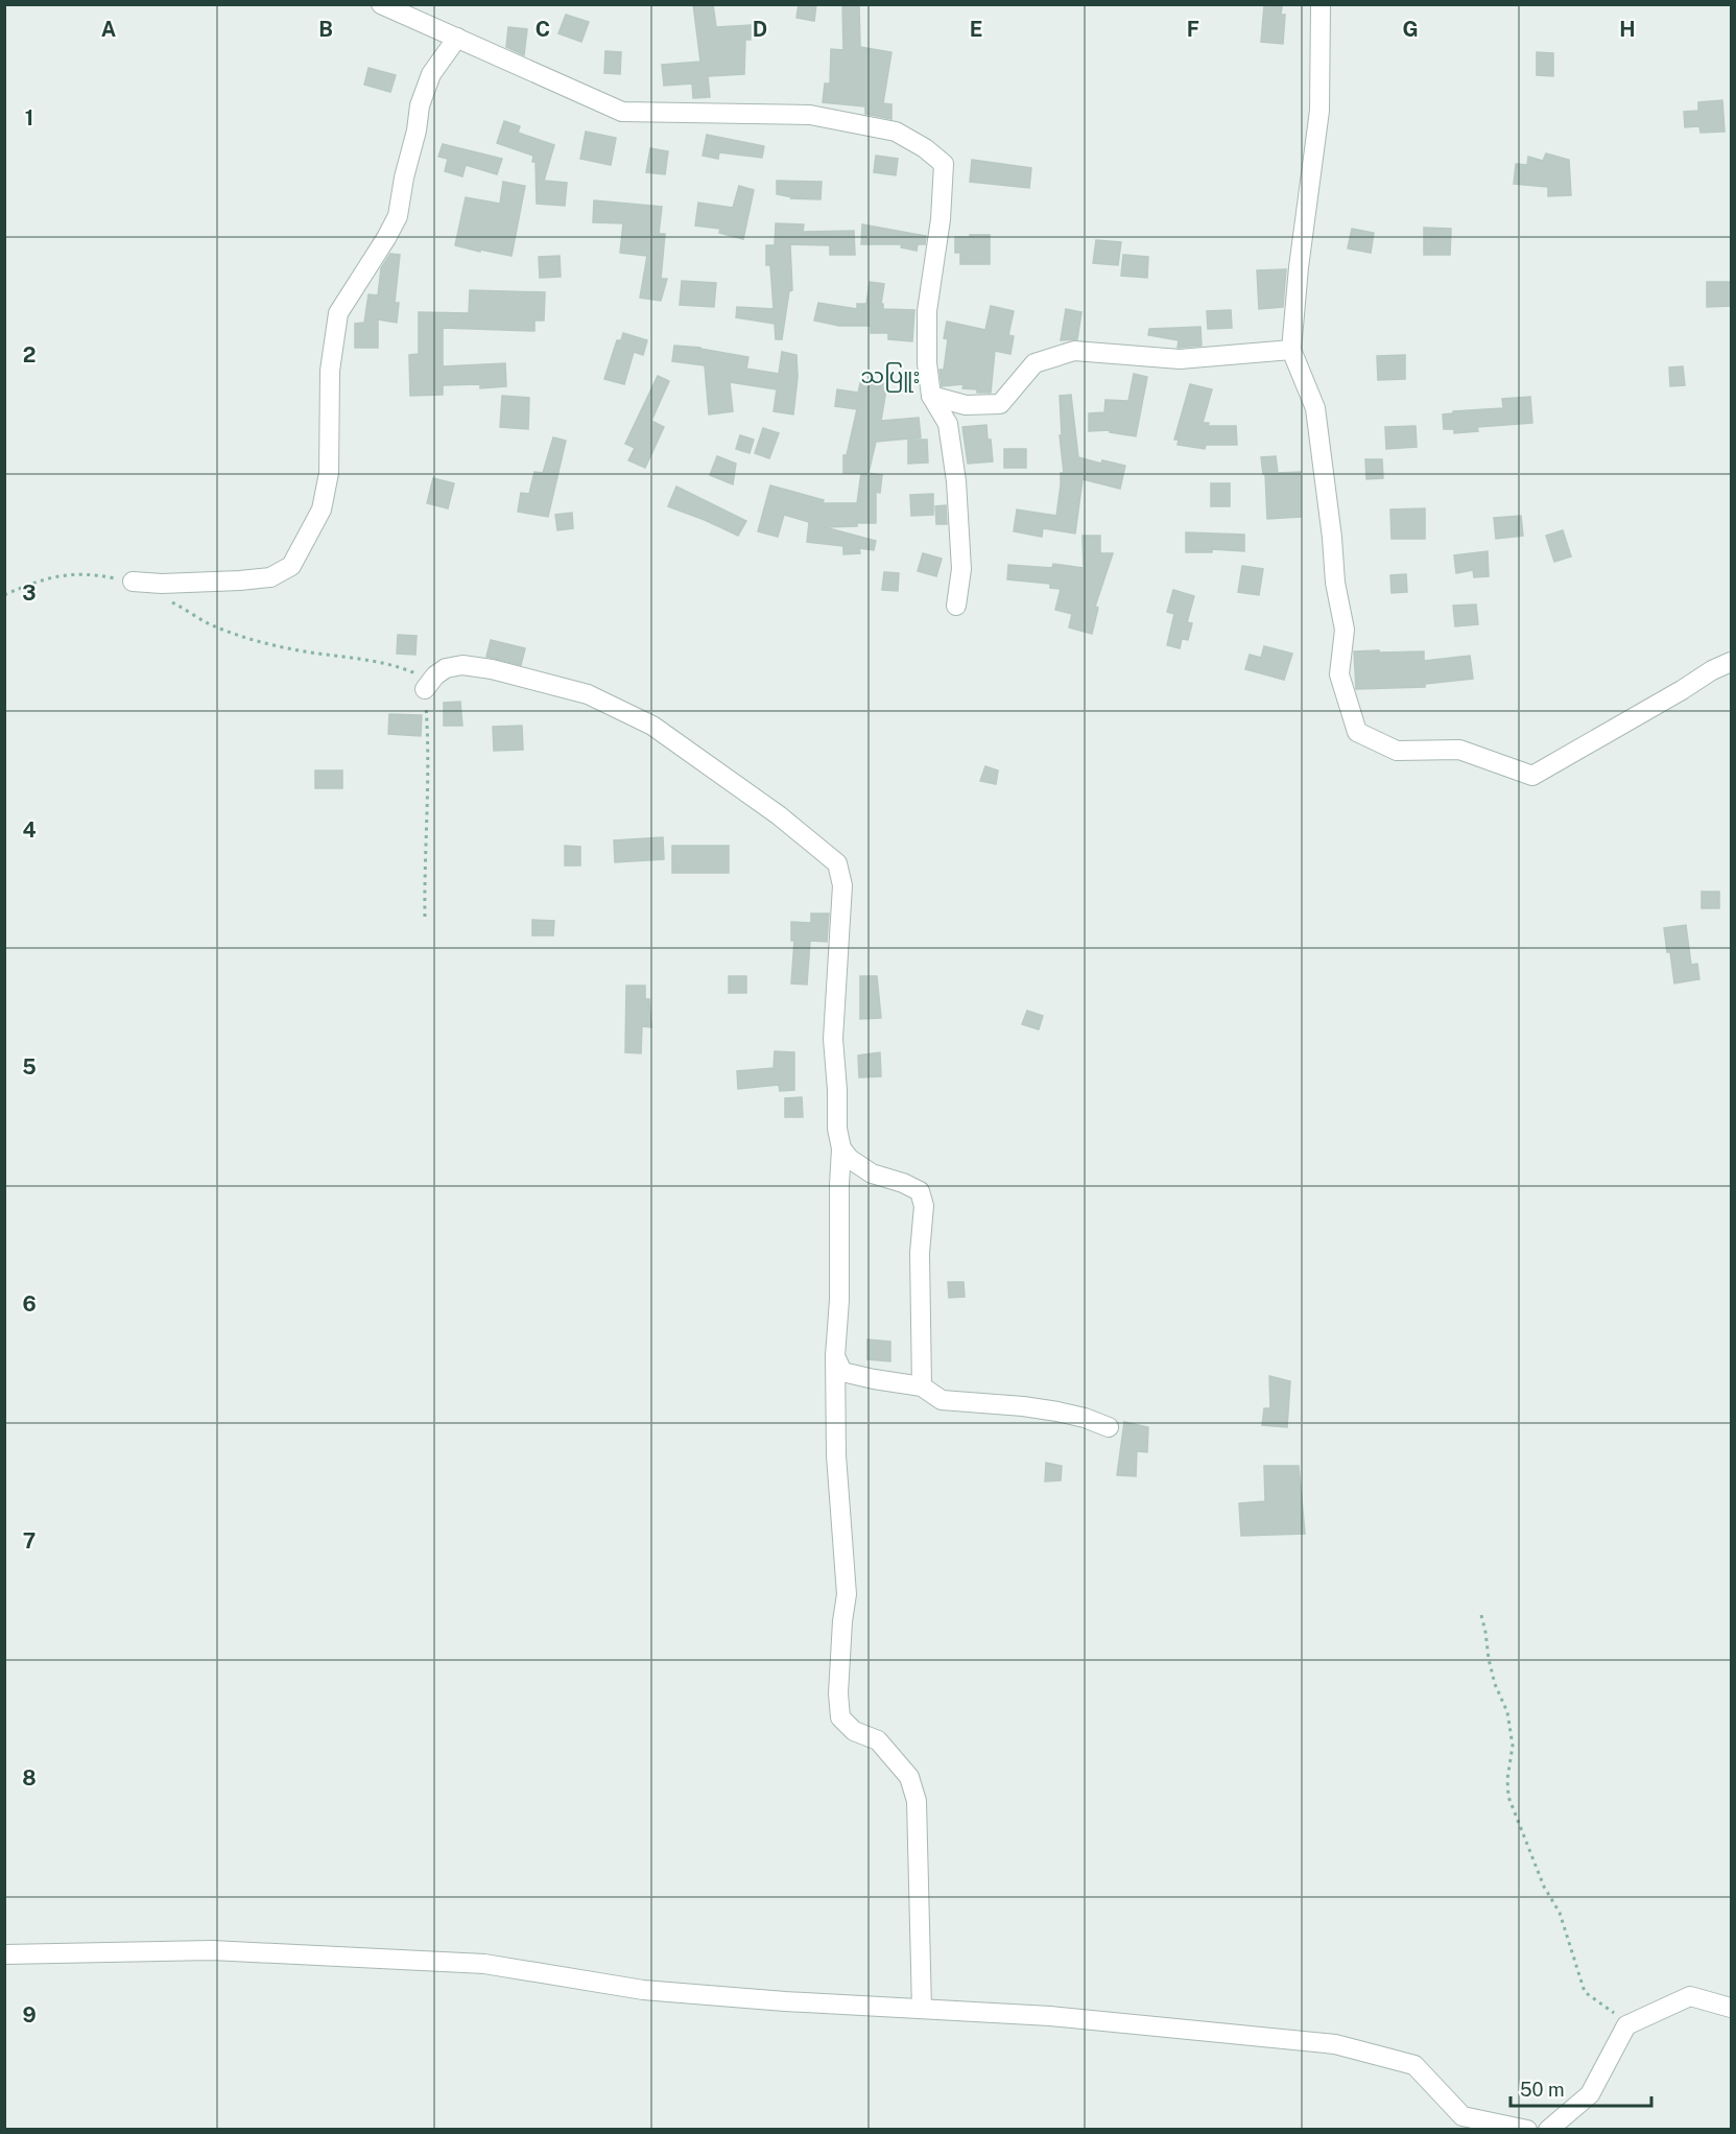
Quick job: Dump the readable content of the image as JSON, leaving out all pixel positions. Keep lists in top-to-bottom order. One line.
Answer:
{"districts":["သပြူး"],"scale_bar":"50 m","grid":{"columns":["A","B","C","D","E","F","G","H"],"rows":["1","2","3","4","5","6","7","8","9"]}}
